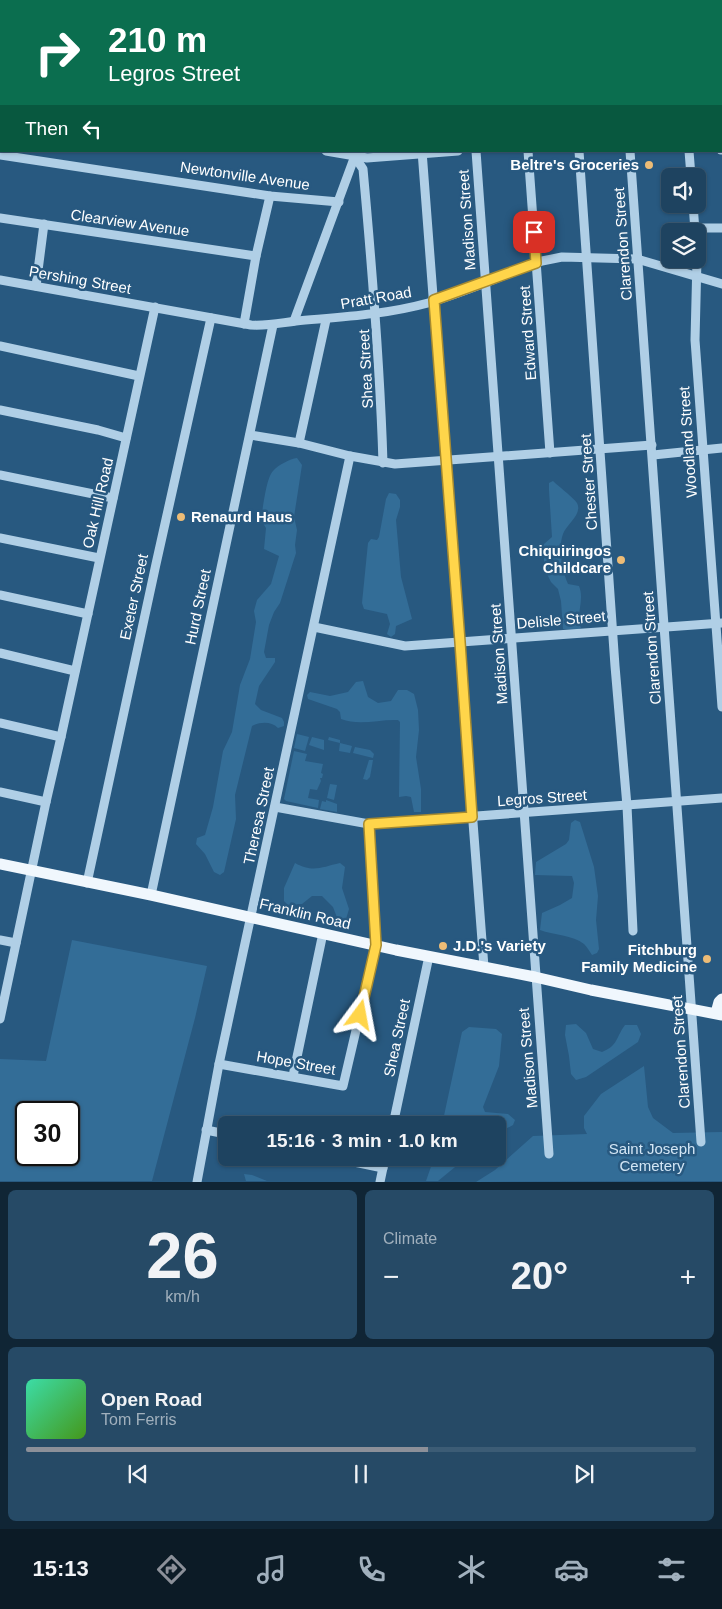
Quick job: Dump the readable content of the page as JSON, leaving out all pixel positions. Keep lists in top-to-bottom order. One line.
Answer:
{"streets":{"main road":["Franklin Road"],"street":["Newtonville Avenue","Madison Street","Clearview Avenue","Clarendon Street","Pershing Street","Pratt Road","Edward Street","Shea Street","Woodland Street","Chester Street","Oak Hill Road","Exeter Street","Hurd Street","Delisle Street","Legros Street","Theresa Street","Hope Street"]},"crossings":[["Madison Street","Pratt Road"],["Madison Street","Delisle Street"],["Madison Street","Legros Street"],["Madison Street","Franklin Road"],["Clarendon Street","Pratt Road"],["Clarendon Street","Delisle Street"],["Clarendon Street","Legros Street"],["Clarendon Street","Franklin Road"],["Pershing Street","Oak Hill Road"],["Pratt Road","Edward Street"],["Pratt Road","Shea Street"],["Pratt Road","Woodland Street"],["Pratt Road","Chester Street"],["Shea Street","Franklin Road"],["Woodland Street","Delisle Street"],["Chester Street","Delisle Street"],["Chester Street","Legros Street"],["Oak Hill Road","Franklin Road"],["Exeter Street","Franklin Road"],["Hurd Street","Franklin Road"],["Delisle Street","Theresa Street"],["Legros Street","Theresa Street"],["Legros Street","Hope Street"],["Theresa Street","Franklin Road"],["Theresa Street","Hope Street"],["Franklin Road","Hope Street"]],"parks":["Saint Joseph Cemetery"],"places":["Beltre's Groceries","Renaurd Haus","Chiquiringos Childcare","J.D.'s Variety","Fitchburg Family Medicine"],"page":{"turn":["210 m","Legros Street"],"then":"Then","limit":"30","trip":"15:16 · 3 min · 1.0 km","tile":[["26","km/h"],"Climate"],"heat":["−","20°","+"],"song":["Open Road","Tom Ferris"],"tabs":"15:13"}}
